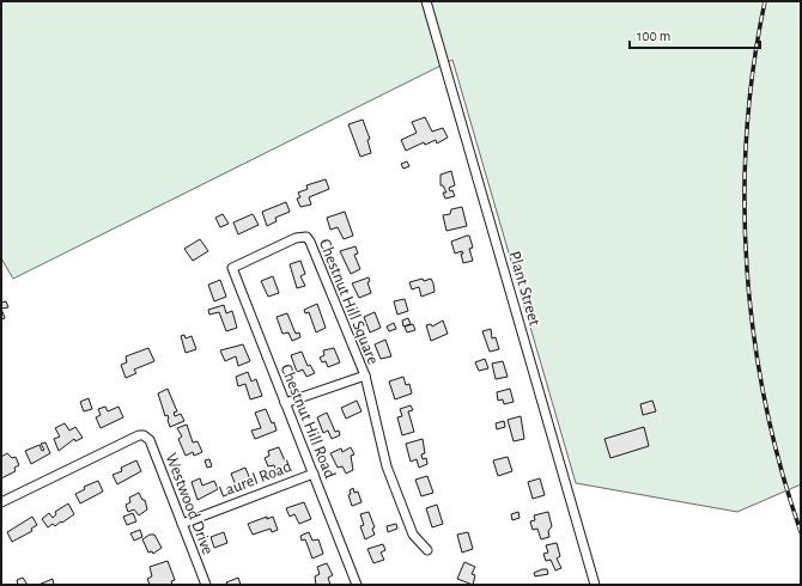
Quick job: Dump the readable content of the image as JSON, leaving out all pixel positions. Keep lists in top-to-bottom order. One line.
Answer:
{"streets":{"street":["Plant Street","Chestnut Hill Square","Chestnut Hill Road","Laurel Road","Westwood Drive"]},"crossings":[["Chestnut Hill Square","Chestnut Hill Road"],["Chestnut Hill Road","Laurel Road"],["Laurel Road","Westwood Drive"]],"scale_bar":"100 m"}
